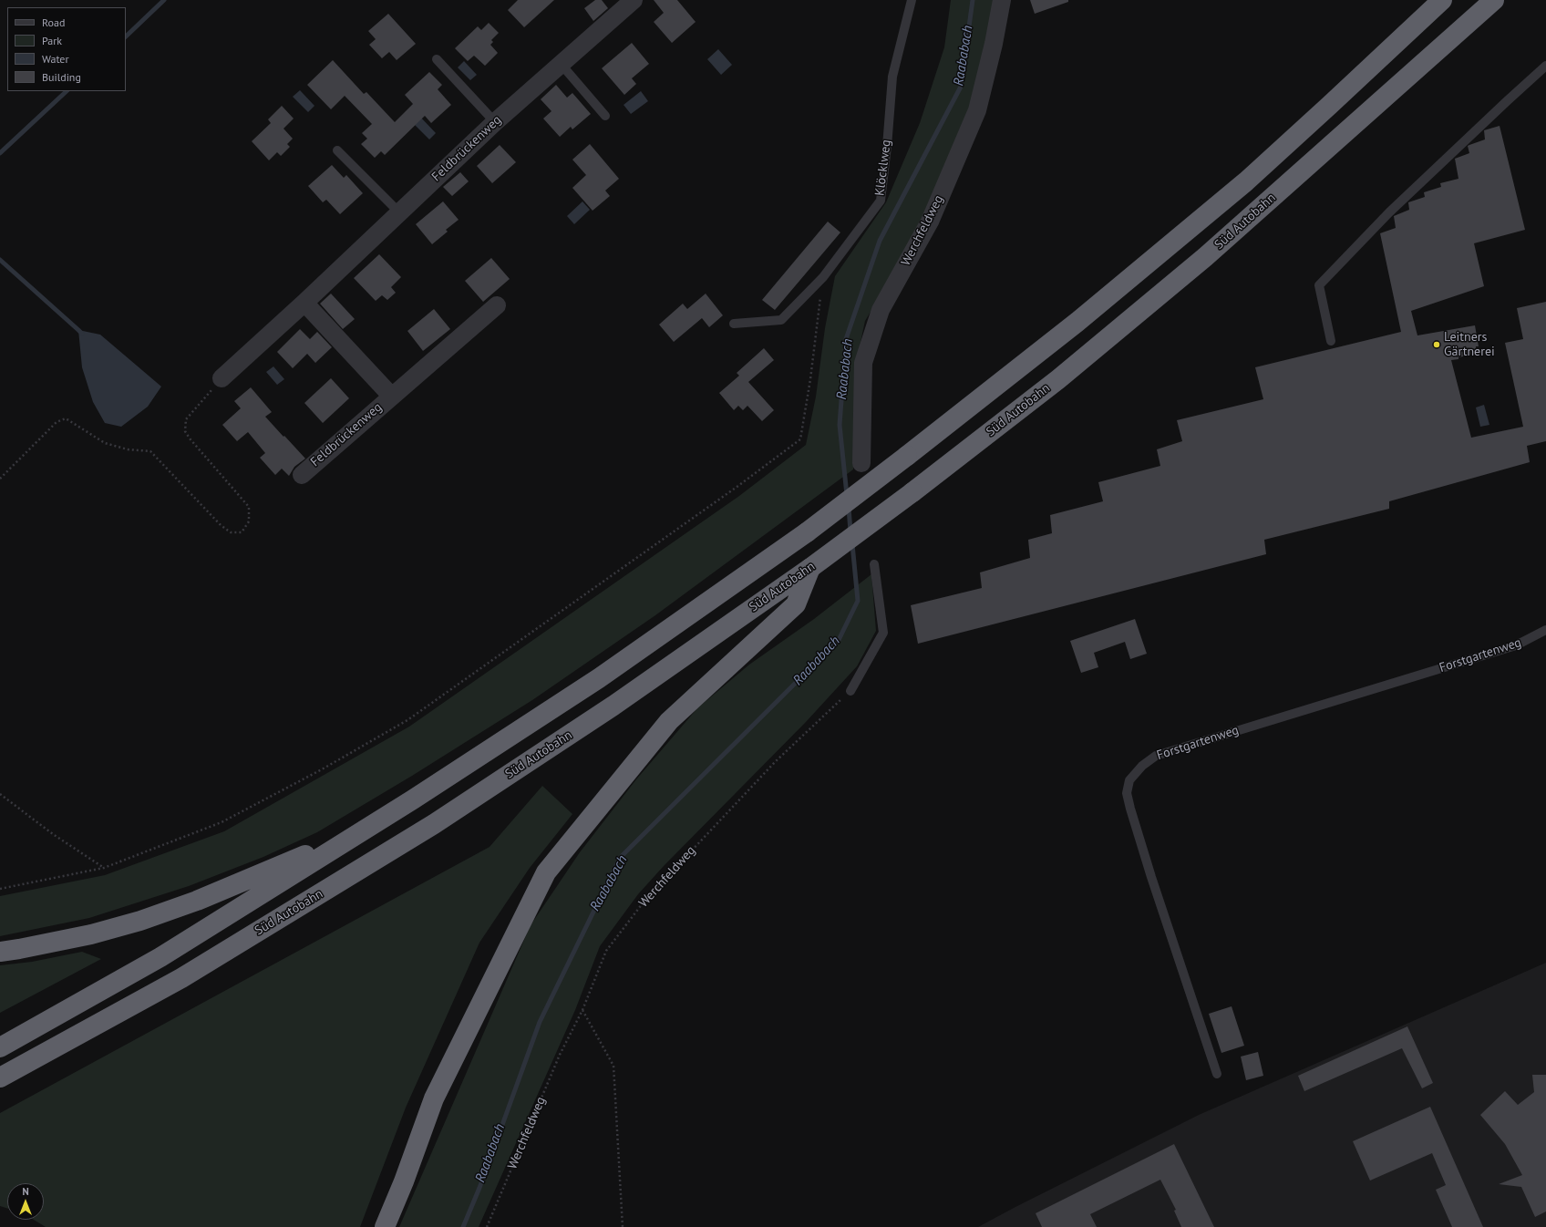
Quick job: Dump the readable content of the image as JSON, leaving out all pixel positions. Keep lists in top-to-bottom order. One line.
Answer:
{"streets":{"highway":["Süd Autobahn"],"street":["Feldbrückenweg","Werchfeldweg"],"lane":["Klöcklweg","Forstgartenweg"]},"water":["Raababach"],"places":["Leitners Gärtnerei"],"legend":["Road","Park","Water","Building"],"north":"top"}
